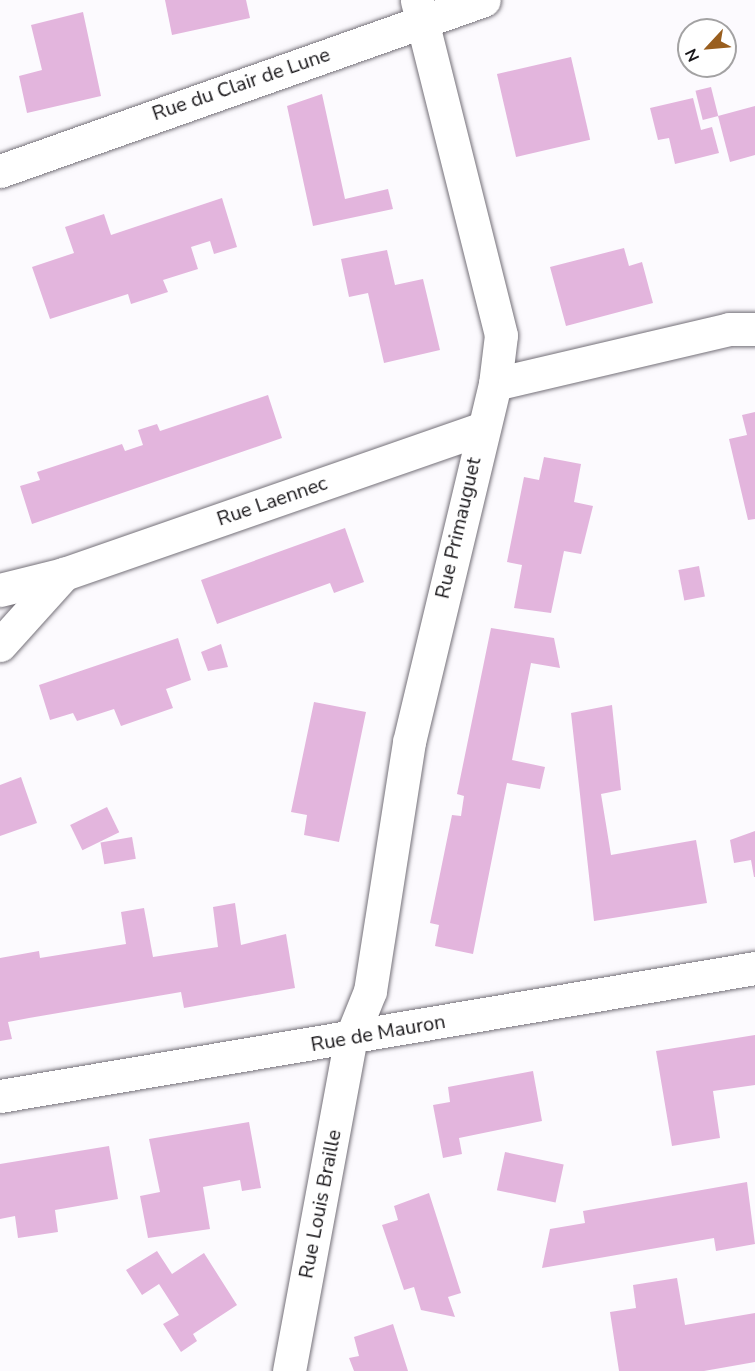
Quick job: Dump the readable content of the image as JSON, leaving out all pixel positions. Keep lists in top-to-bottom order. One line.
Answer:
{"streets":{"street":["Rue du Clair de Lune","Rue Laennec","Rue Primauguet","Rue de Mauron","Rue Louis Braille"]},"crossings":[["Rue du Clair de Lune","Rue Primauguet"],["Rue Laennec","Rue Primauguet"],["Rue Primauguet","Rue de Mauron"],["Rue Primauguet","Rue Louis Braille"],["Rue de Mauron","Rue Louis Braille"]],"north":"bottom left"}
